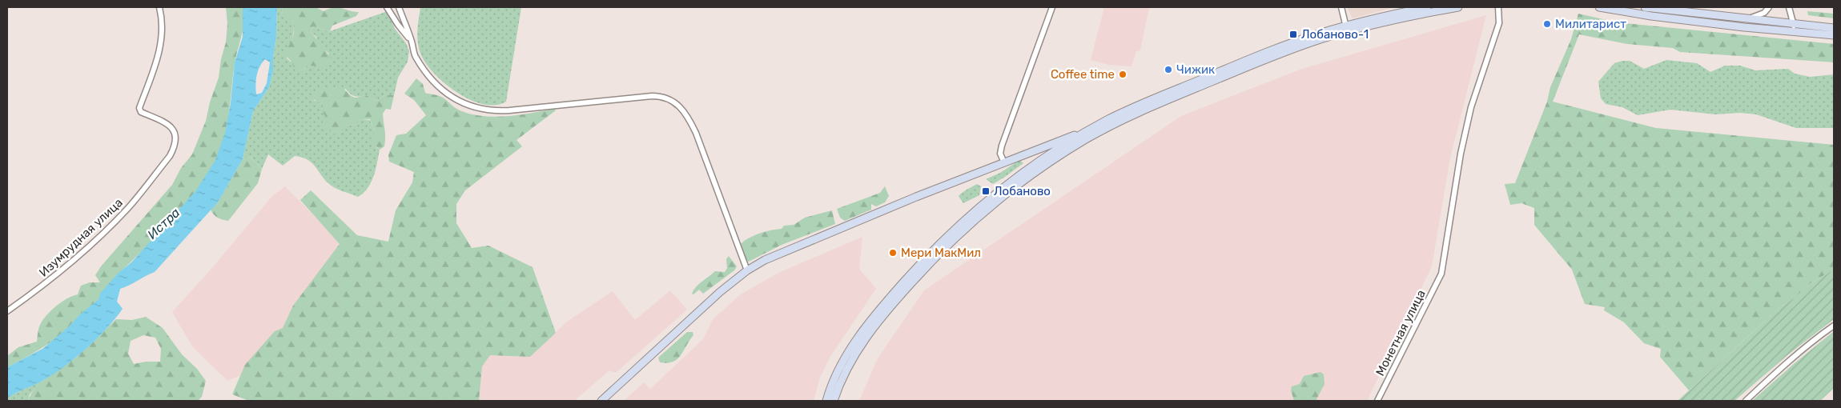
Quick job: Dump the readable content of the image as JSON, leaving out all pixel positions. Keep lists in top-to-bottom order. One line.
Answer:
{"streets":{"street":["Изумрудная улица","Монетная улица"]},"water":["Истра"],"places":{"other":["Милитарист","Чижик","Coffee time","Мери МакМил"],"transit":["Лобаново-1","Лобаново"]}}
